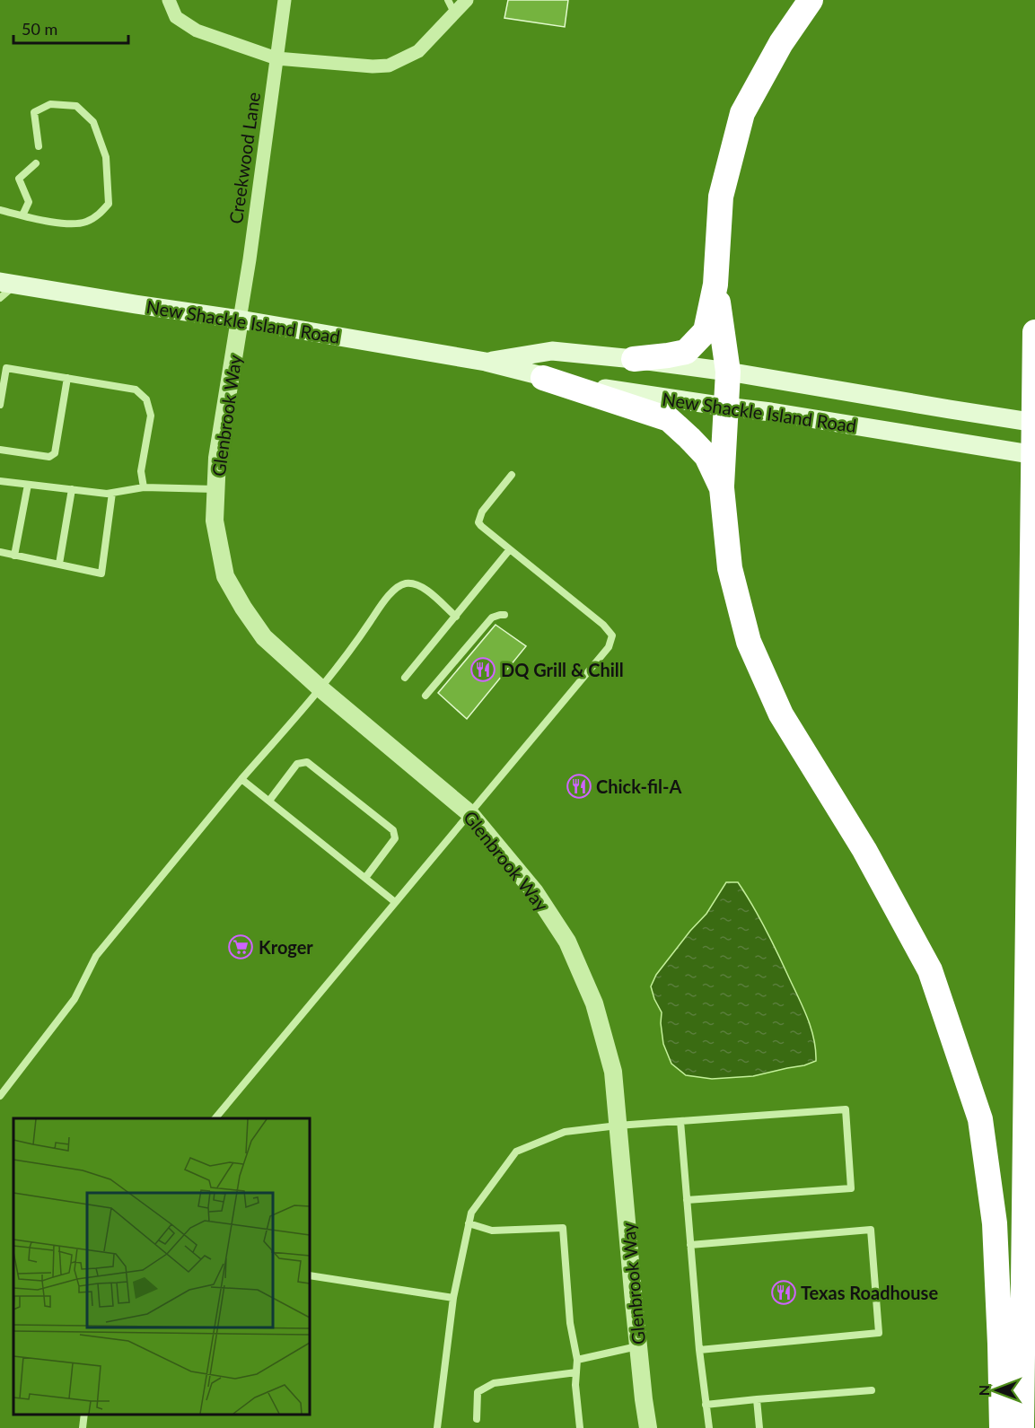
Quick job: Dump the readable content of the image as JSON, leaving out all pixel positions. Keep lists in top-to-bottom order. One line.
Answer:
{"streets":{"main road":["New Shackle Island Road"],"street":["Creekwood Lane","Glenbrook Way"]},"crossings":[["Creekwood Lane","New Shackle Island Road"],["Creekwood Lane","Glenbrook Way"],["New Shackle Island Road","Glenbrook Way"]],"places":{"restaurant":["DQ Grill & Chill","Chick-fil-A","Texas Roadhouse"],"supermarket":["Kroger"]},"scale_bar":"50 m","north":"left"}
